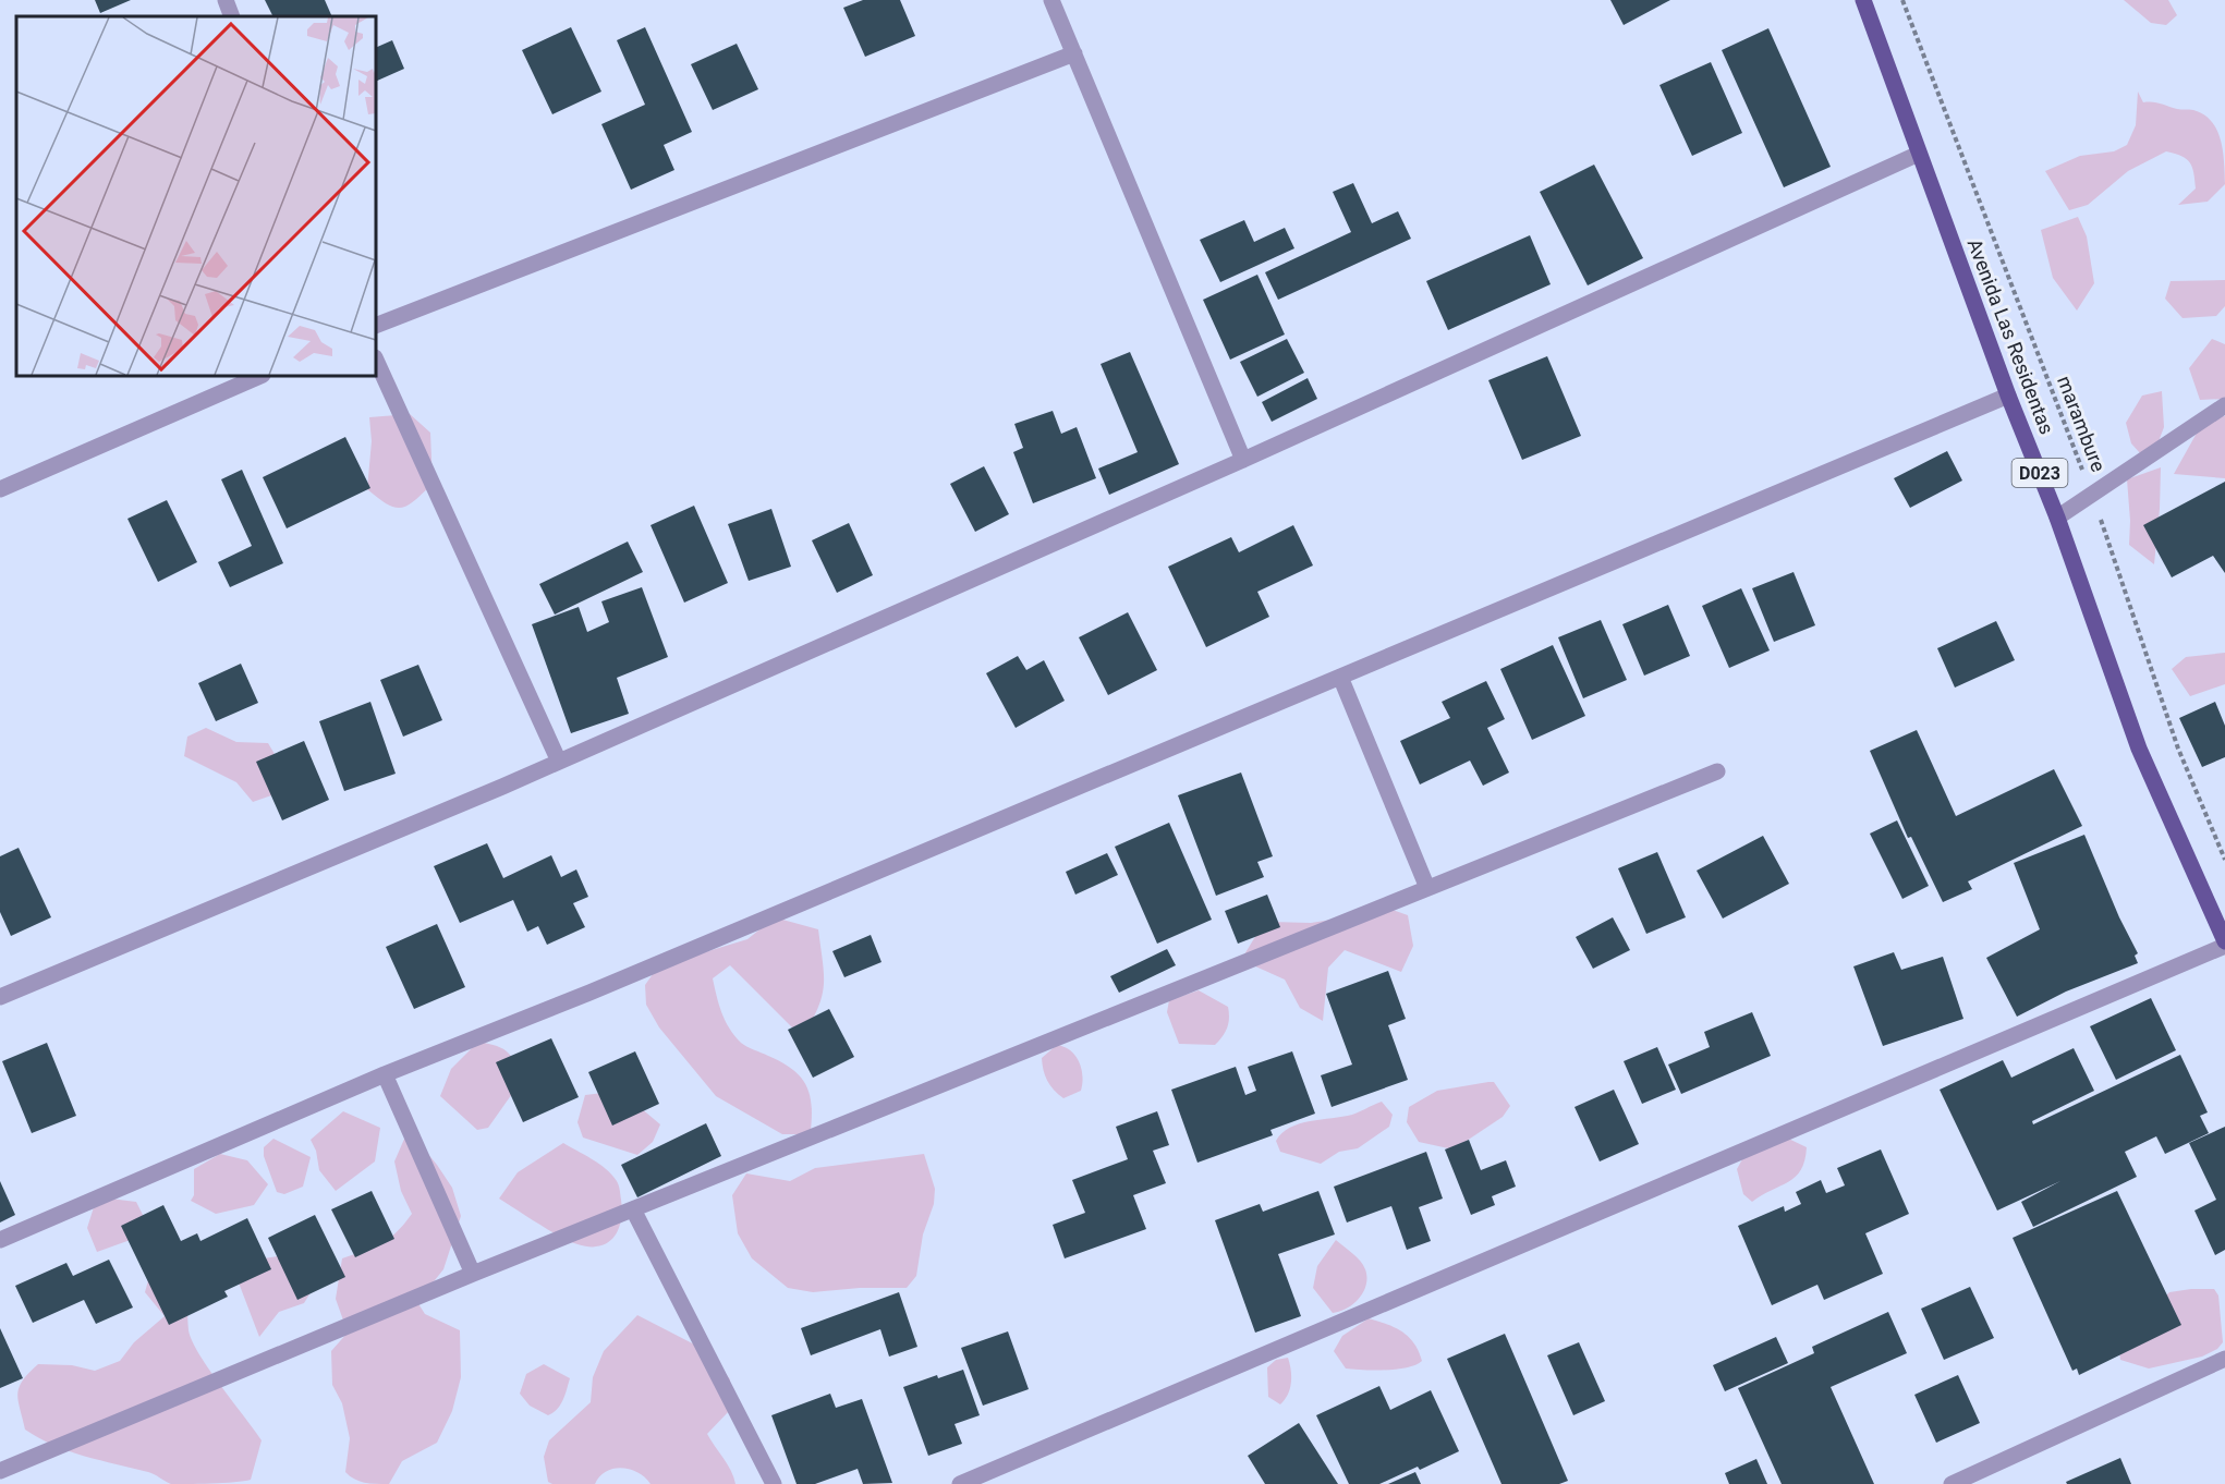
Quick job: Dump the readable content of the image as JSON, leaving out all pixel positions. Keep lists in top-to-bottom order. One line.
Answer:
{"streets":{"main road":["Avenida Las Residentas","D023"],"path":["marambure"]}}
